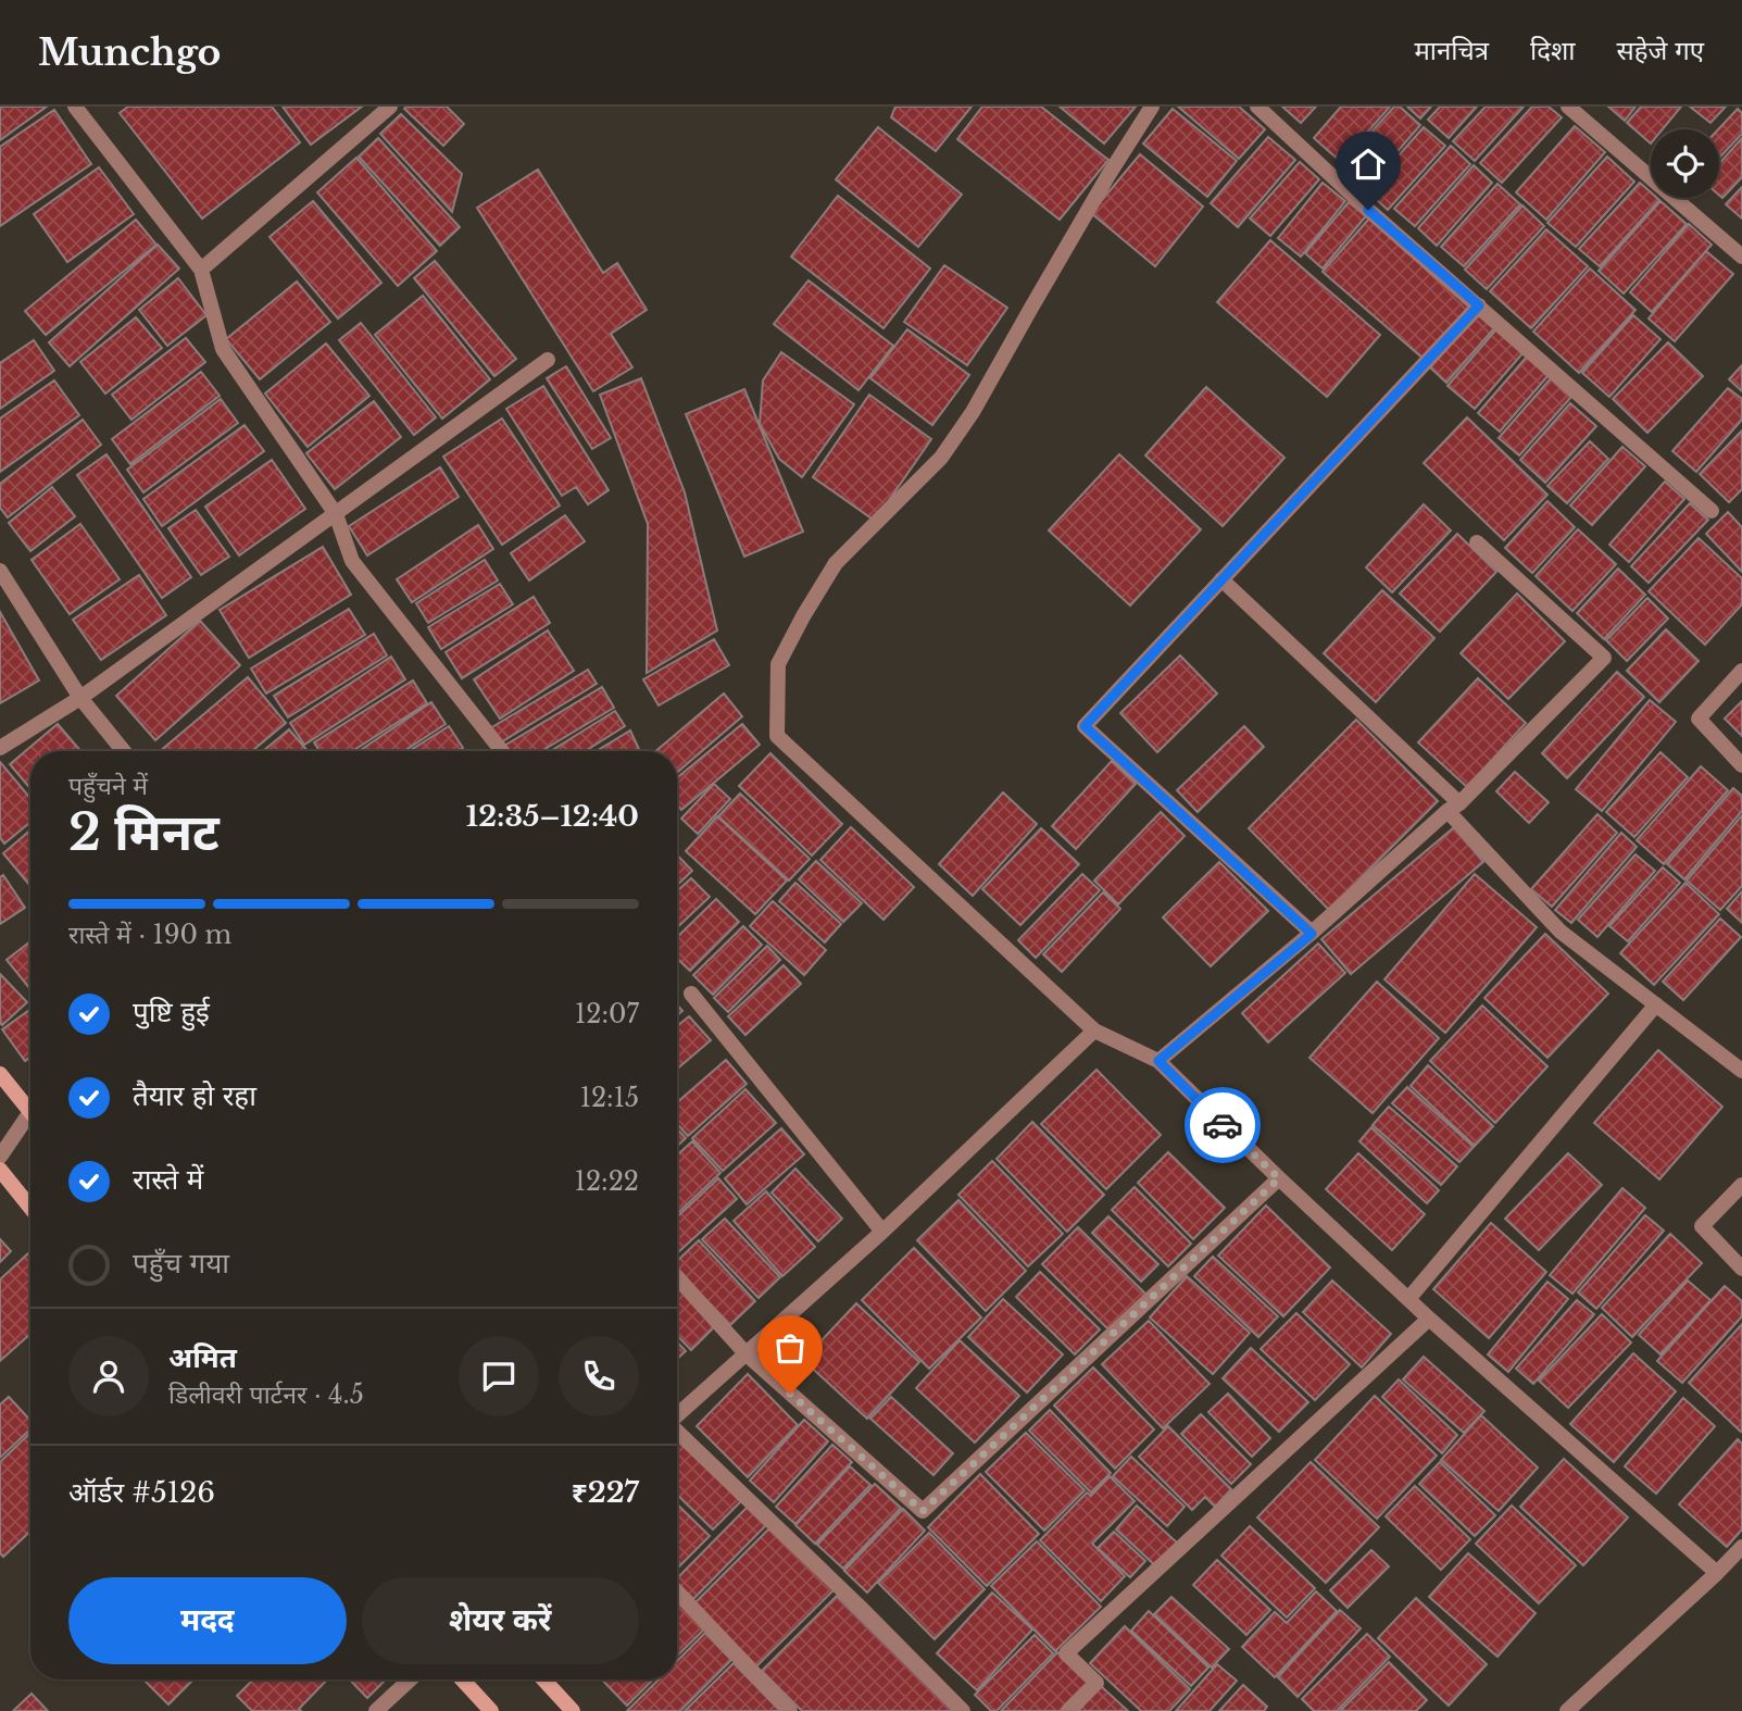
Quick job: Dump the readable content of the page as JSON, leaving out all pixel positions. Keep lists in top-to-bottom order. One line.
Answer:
{"page":{"header":"Munchgo","nav":["मानचित्र","दिशा","सहेजे गए"],"heading":["2 मिनट","पहुँचने में","12:35–12:40"],"panel":["अमित","डिलीवरी पार्टनर · 4.5","ऑर्डर #5126","₹227"],"bar":"रास्ते में · 190 m","list":[["पुष्टि हुई","12:07"],["तैयार हो रहा","12:15"],["रास्ते में","12:22"],"पहुँच गया"],"buttons":["मदद","शेयर करें"]}}
